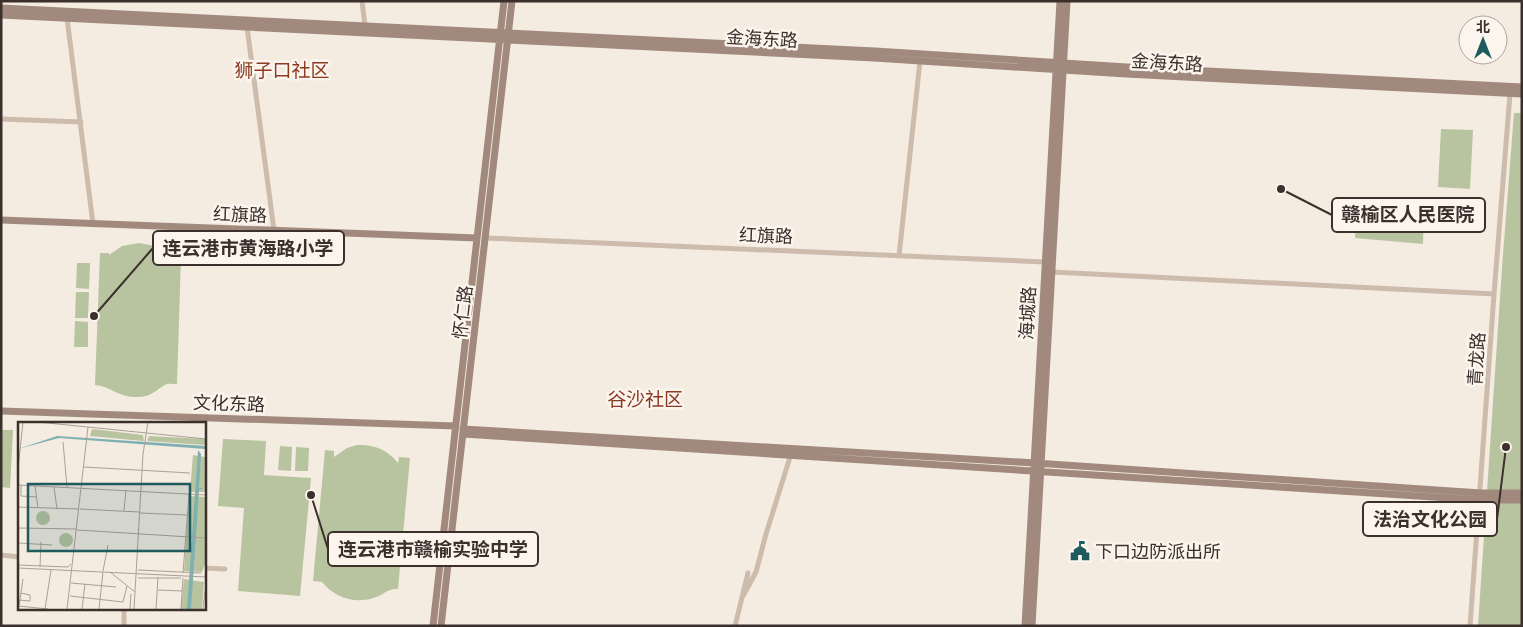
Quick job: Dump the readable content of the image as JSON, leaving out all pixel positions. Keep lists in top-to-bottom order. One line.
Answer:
{"streets":{"main road":["金海东路","红旗路","怀仁路","海城路","文化东路"],"street":["青龙路"]},"crossings":[["金海东路","怀仁路"],["金海东路","海城路"],["金海东路","青龙路"],["红旗路","怀仁路"],["红旗路","海城路"],["怀仁路","文化东路"]],"districts":["狮子口社区","谷沙社区"],"places":{"other":["赣榆区人民医院","连云港市黄海路小学","法治文化公园","连云港市赣榆实验中学"],"public building":["下口边防派出所"]},"north":"top"}
